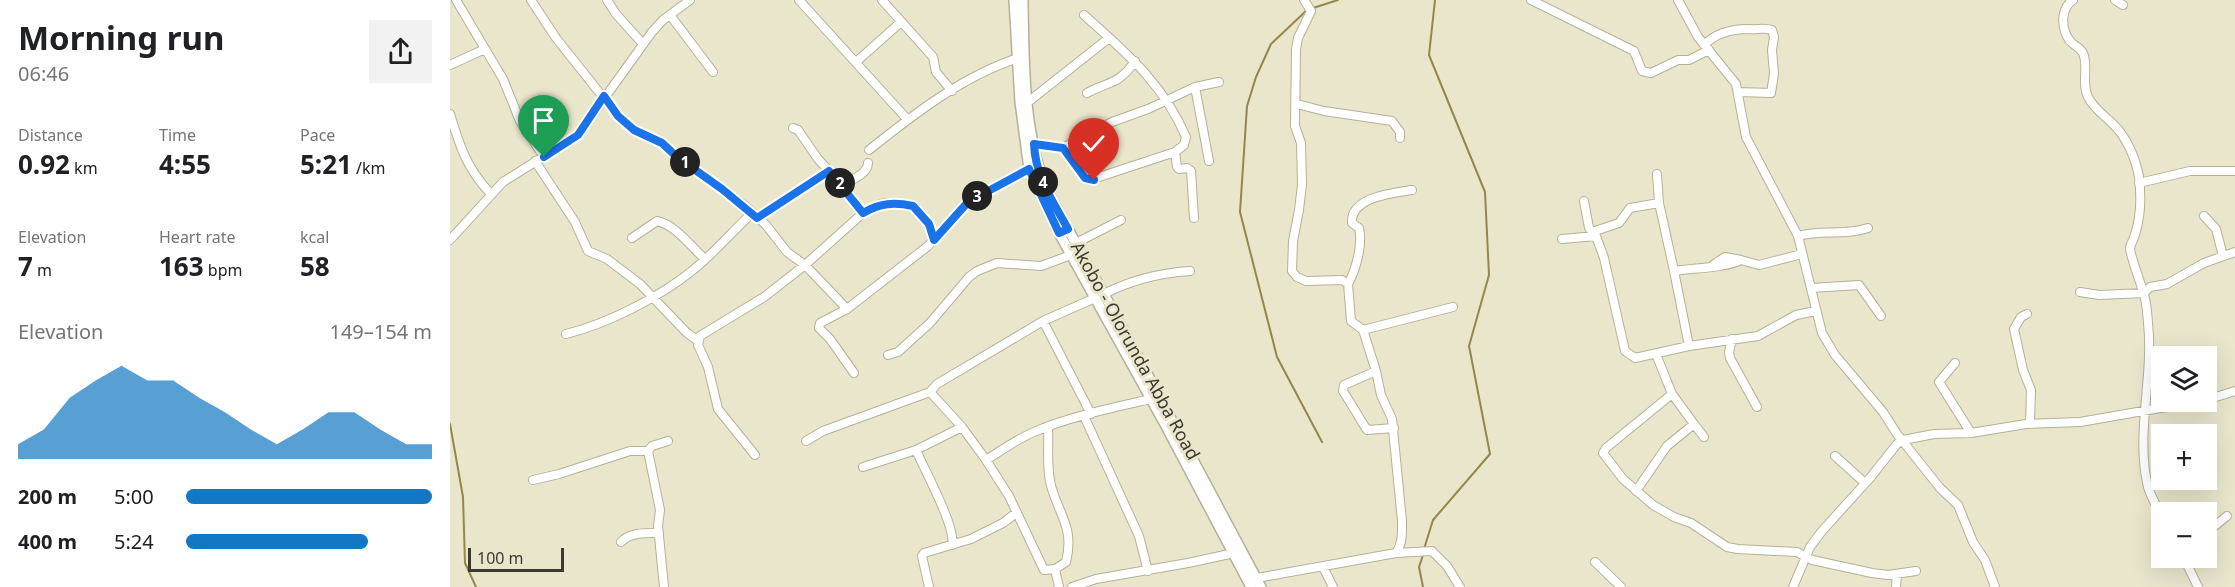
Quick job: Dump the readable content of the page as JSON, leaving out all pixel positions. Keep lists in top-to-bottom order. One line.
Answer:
{"streets":{"main road":["Akobo - Olorunda Abba Road"]},"scale_bar":"100 m","page":{"heading":["Morning run","06:46"],"stats":[["Distance","0.92 km"],["Time","4:55"],["Pace","5:21 /km"],["Elevation","7 m"],["Heart rate","163 bpm"],["kcal","58"]],"pins":["1","4","2","3"],"chart":["Elevation","149–154 m"],"map_buttons":["+","−"],"list":[{"name":"200 m","note":"5:00"},{"name":"400 m","note":"5:24"}],"scale":"100 m"}}
